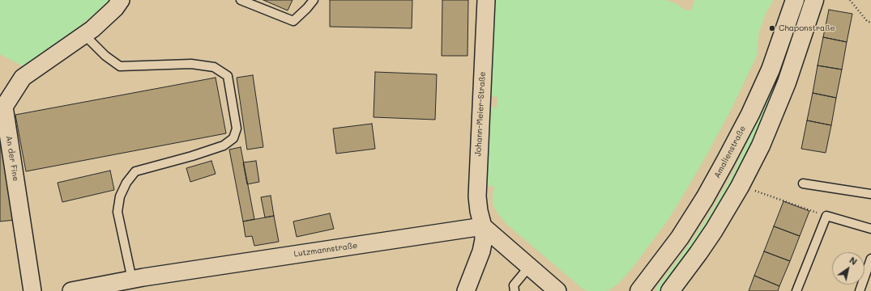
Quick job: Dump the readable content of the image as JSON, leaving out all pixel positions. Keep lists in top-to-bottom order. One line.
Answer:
{"streets":{"main road":["Amalienstraße"],"street":["Johann-Meier-Straße","An der Fine","Lutzmannstraße"]},"crossings":[["Johann-Meier-Straße","Lutzmannstraße"]],"places":["Chaponstraße"],"north":"top right"}
